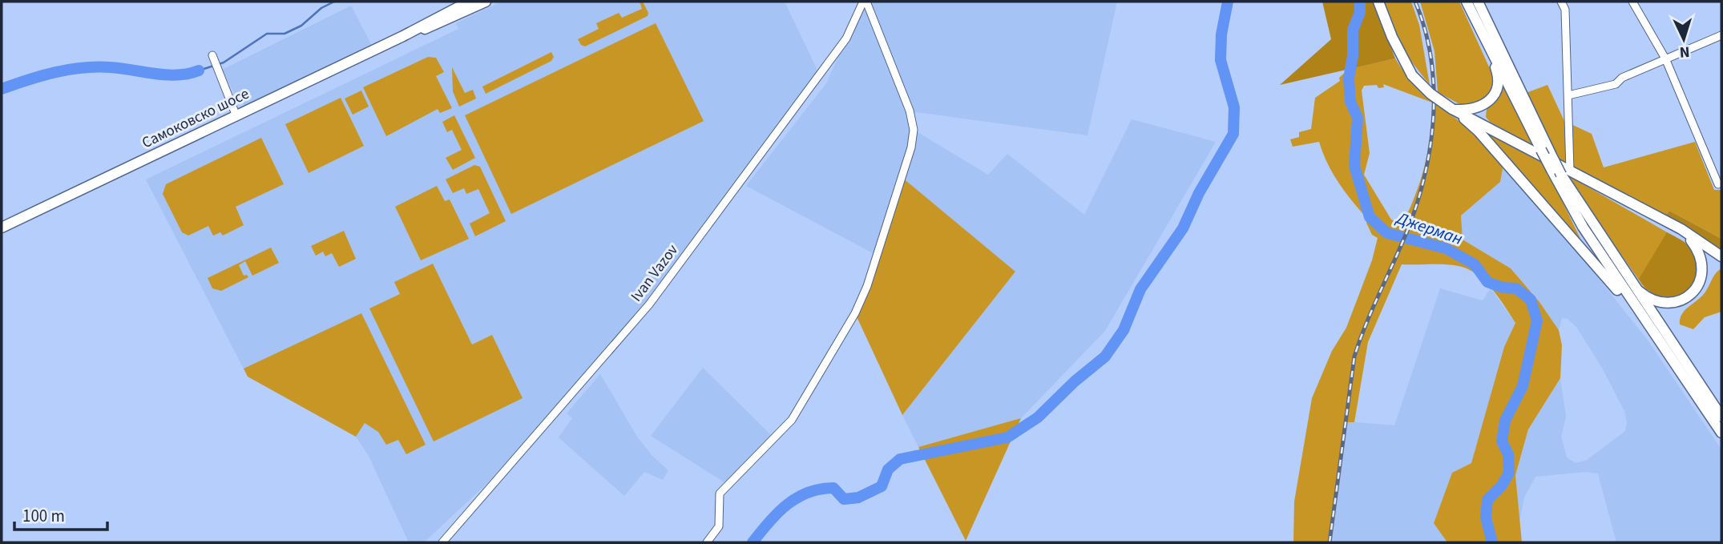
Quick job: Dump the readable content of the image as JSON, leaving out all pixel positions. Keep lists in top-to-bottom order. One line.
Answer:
{"streets":{"main road":["Самоковско шосе"],"street":["Ivan Vazov"]},"water":["Джерман"],"scale_bar":"100 m","north":"bottom"}
